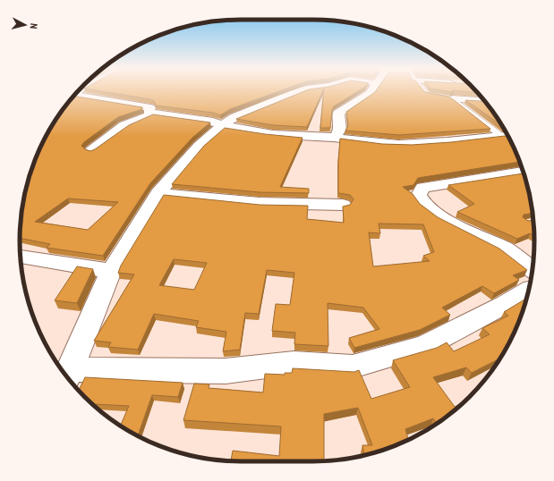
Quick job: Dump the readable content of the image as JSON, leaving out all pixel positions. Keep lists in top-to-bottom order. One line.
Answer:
{"north":"right"}
